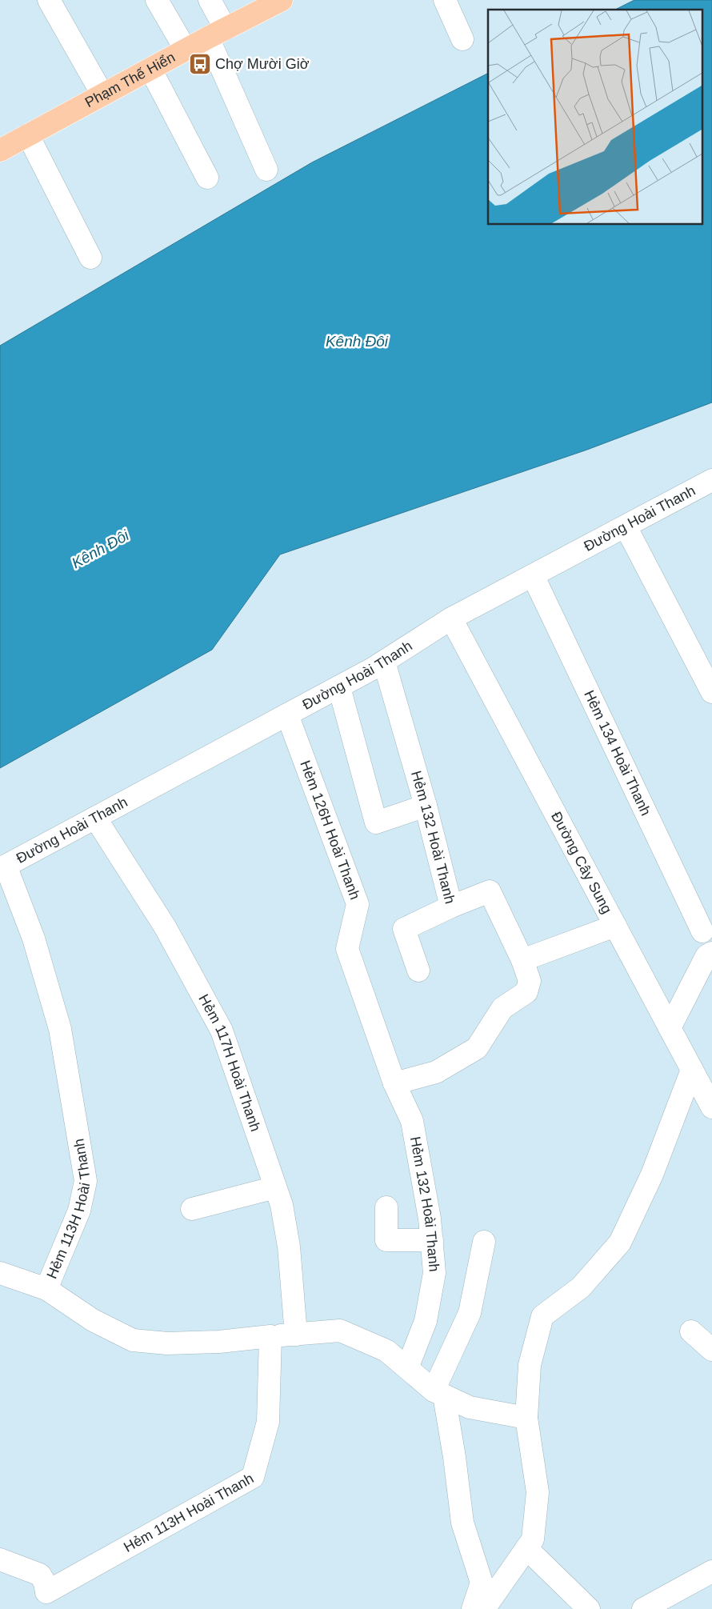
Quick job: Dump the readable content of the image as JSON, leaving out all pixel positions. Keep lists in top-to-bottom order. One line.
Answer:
{"streets":{"main road":["Phạm Thế Hiển"],"street":["Đường Hoài Thanh","Hẻm 134 Hoài Thanh","Hẻm 126H Hoài Thanh","Hẻm 132 Hoài Thanh","Đường Cây Sung","Hẻm 117H Hoài Thanh","Hẻm 113H Hoài Thanh"]},"crossings":[["Đường Hoài Thanh","Hẻm 134 Hoài Thanh"],["Đường Hoài Thanh","Hẻm 126H Hoài Thanh"],["Đường Hoài Thanh","Hẻm 132 Hoài Thanh"],["Đường Hoài Thanh","Đường Cây Sung"],["Đường Hoài Thanh","Hẻm 117H Hoài Thanh"],["Đường Hoài Thanh","Hẻm 113H Hoài Thanh"],["Hẻm 126H Hoài Thanh","Hẻm 132 Hoài Thanh"]],"water":["Kênh Đôi"],"places":{"bus stop":["Chợ Mười Giờ"]}}
